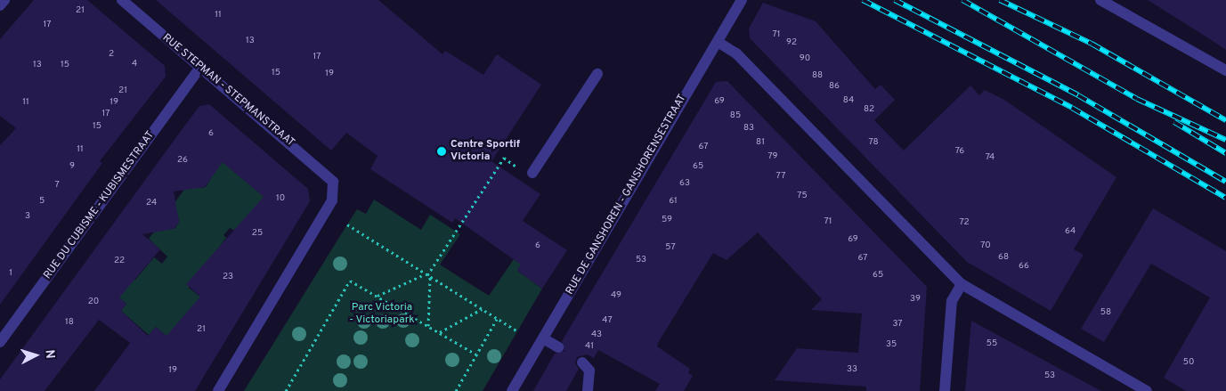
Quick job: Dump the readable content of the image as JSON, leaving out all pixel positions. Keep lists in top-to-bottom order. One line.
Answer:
{"streets":{"street":["RUE STEPMAN - STEPMANSTRAAT","RUE DE GANSHOREN - GANSHORENSESTRAAT","RUE DU CUBISME - KUBISMESTRAAT"]},"crossings":[["RUE STEPMAN - STEPMANSTRAAT","RUE DU CUBISME - KUBISMESTRAAT"]],"parks":["Parc Victoria - Victoriapark"],"places":["Centre Sportif Victoria"],"house_numbers":["21","11","17","71","13","92","2","17","90","4","13","15","15","19","88","86","21","84","69","11","19","82","17","85","15","83","6","81","78","67","11","76","79","74","26","9","65","77","63","7","75","10","5","61","24","3","59","71","72","64","25","69","6","70","57","68","67","53","22","66","1","65","23","49","39","20","58","47","18","37","21","43","55","35","41","50","33","19","53"],"north":"right"}
